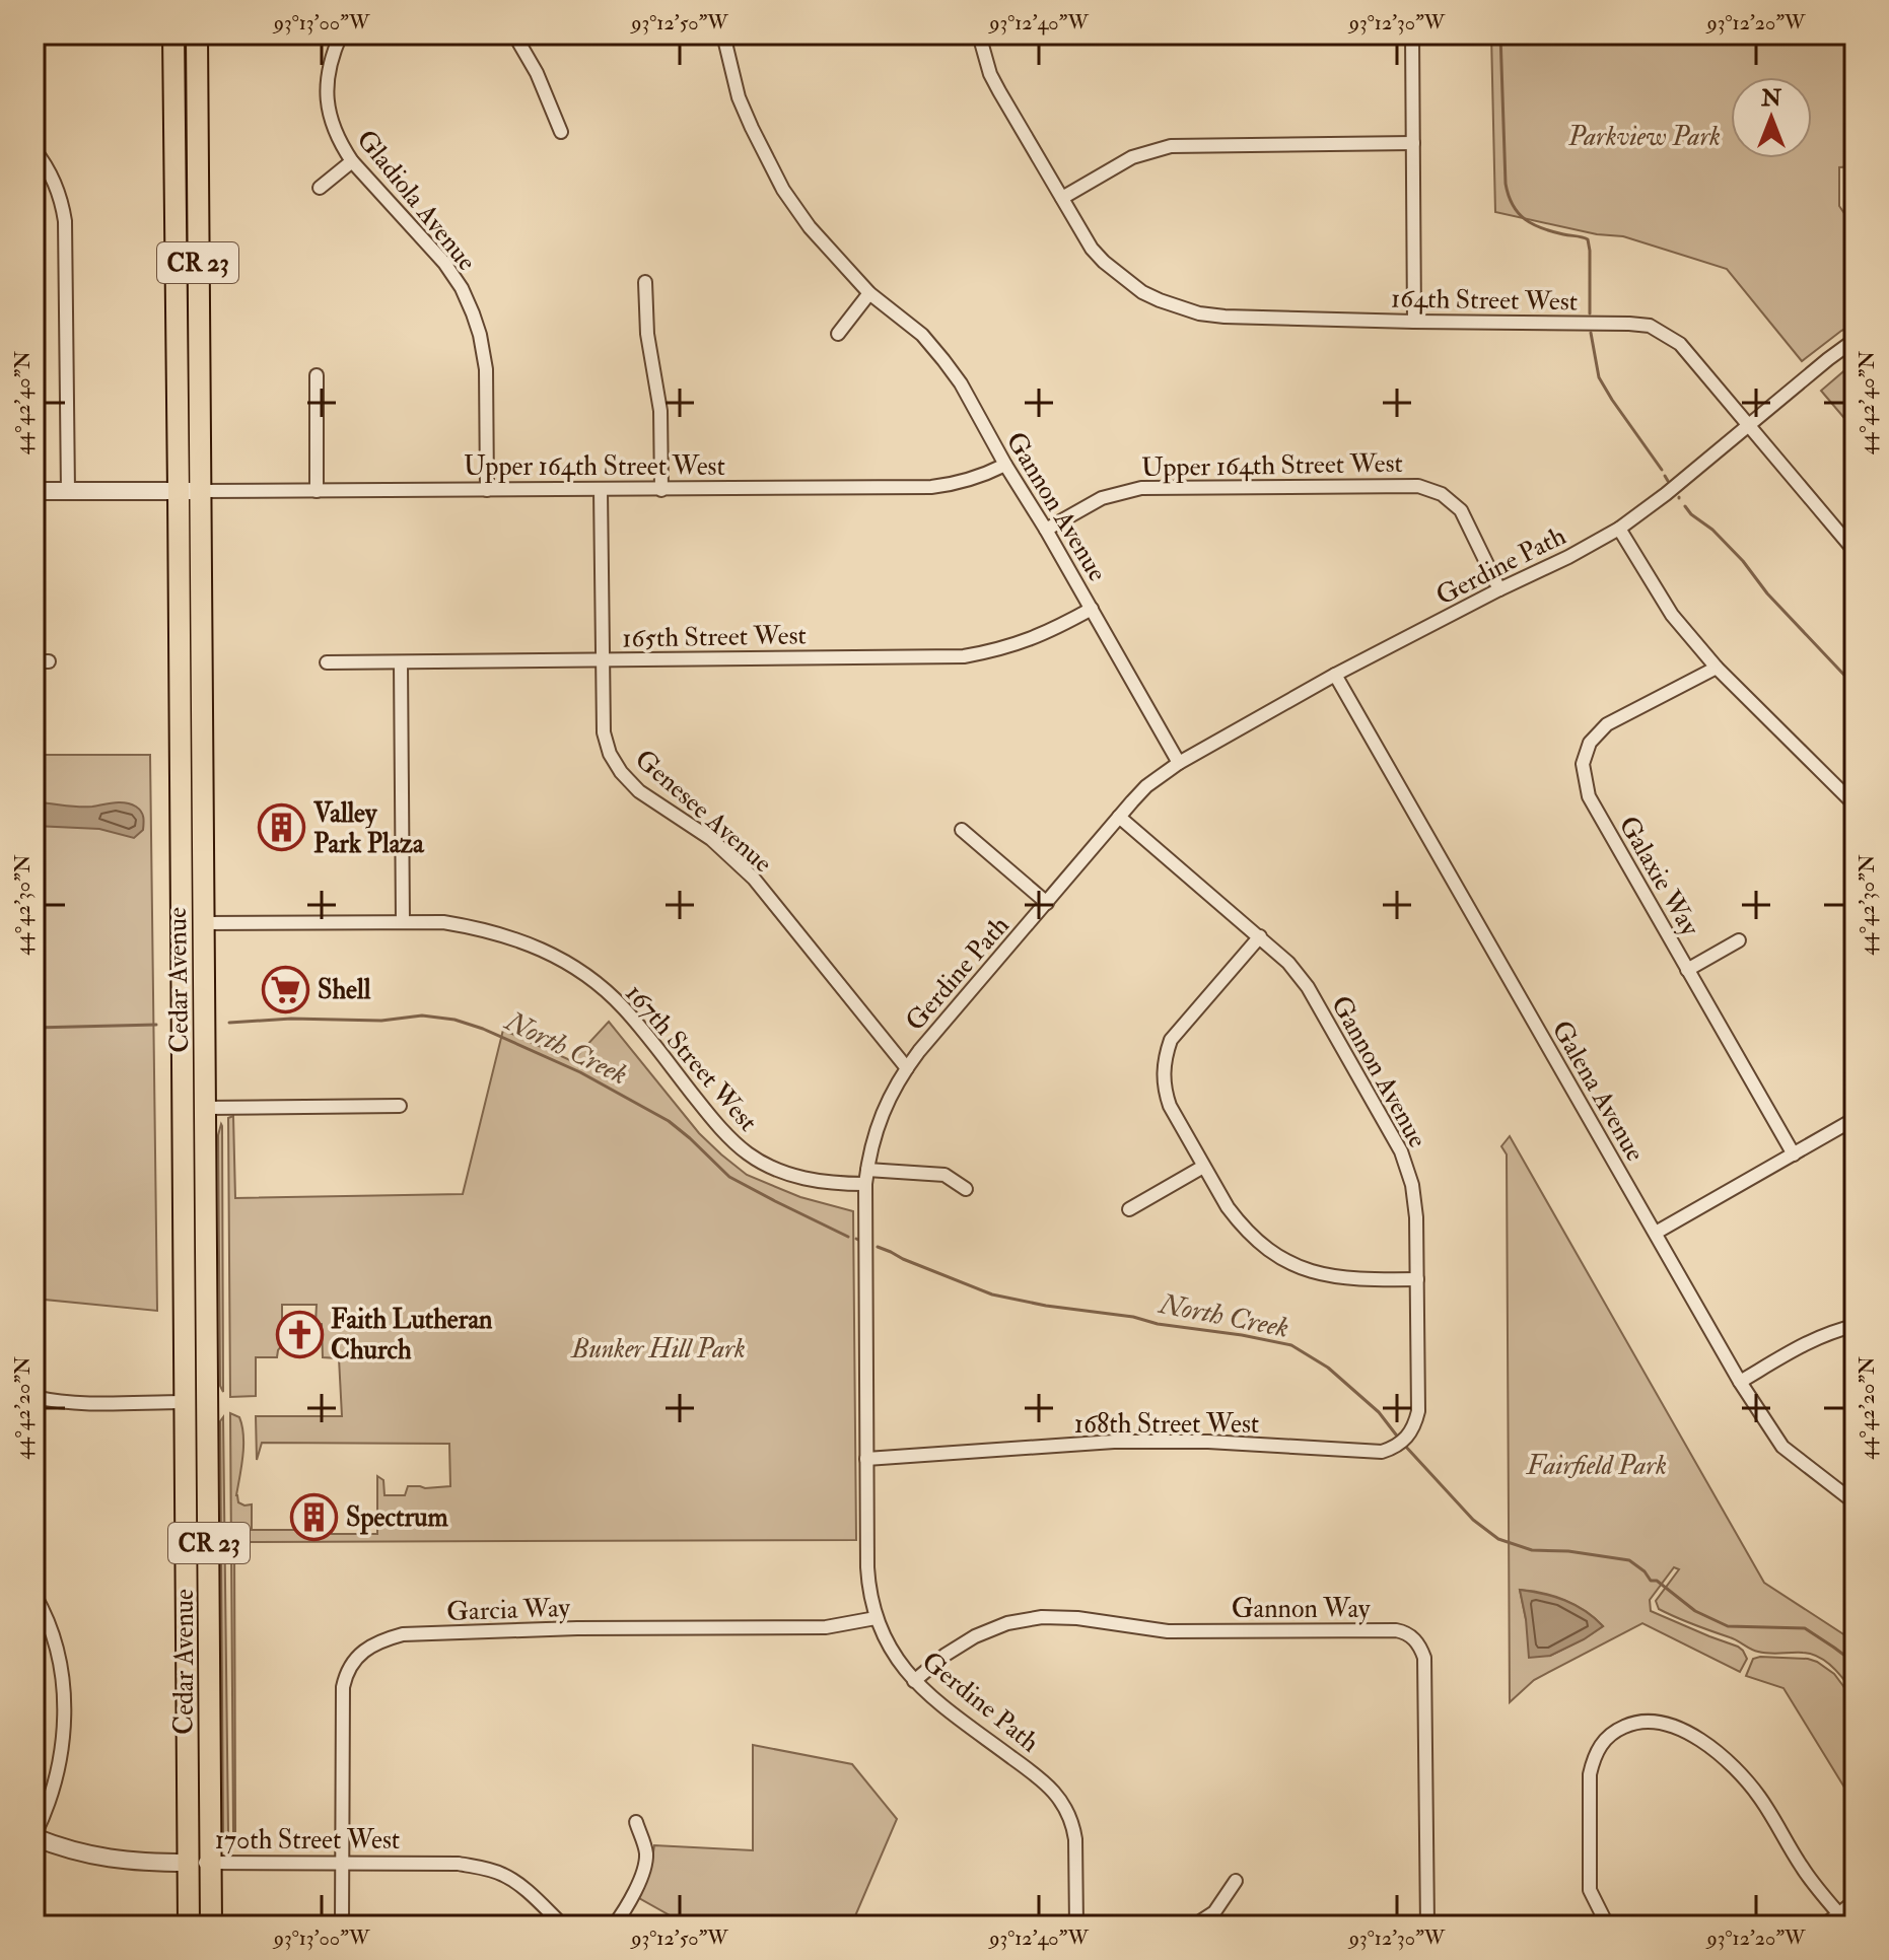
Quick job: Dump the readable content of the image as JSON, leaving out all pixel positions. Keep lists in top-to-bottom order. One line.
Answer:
{"streets":{"main road":["CR 23","Cedar Avenue"],"street":["Gladiola Avenue","164th Street West","Upper 164th Street West","Gannon Avenue","Gerdine Path","165th Street West","Genesee Avenue","Galaxie Way","167th Street West","Galena Avenue","168th Street West","Gannon Way","Garcia Way","170th Street West"]},"crossings":[["Gladiola Avenue","Upper 164th Street West"],["164th Street West","Gerdine Path"],["Upper 164th Street West","Gannon Avenue"],["Upper 164th Street West","Gerdine Path"],["Upper 164th Street West","Genesee Avenue"],["Upper 164th Street West","Cedar Avenue"],["Gannon Avenue","Gerdine Path"],["Gannon Avenue","165th Street West"],["Gannon Avenue","168th Street West"],["Gerdine Path","Genesee Avenue"],["Gerdine Path","167th Street West"],["Gerdine Path","Galena Avenue"],["Gerdine Path","168th Street West"],["Gerdine Path","Gannon Way"],["Gerdine Path","Garcia Way"],["165th Street West","Genesee Avenue"],["Cedar Avenue","167th Street West"],["Cedar Avenue","170th Street West"],["Garcia Way","170th Street West"]],"water":["North Creek"],"parks":["Parkview Park","Bunker Hill Park","Fairfield Park"],"places":{"building":["Valley Park Plaza","Spectrum"],"supermarket":["Shell"],"church":["Faith Lutheran Church"]},"north":"top","coordinates":["93°13'00\"W","93°12'50\"W","93°12'40\"W","93°12'30\"W","93°12'20\"W","44°42'40\"N","44°42'30\"N","44°42'20\"N"]}
